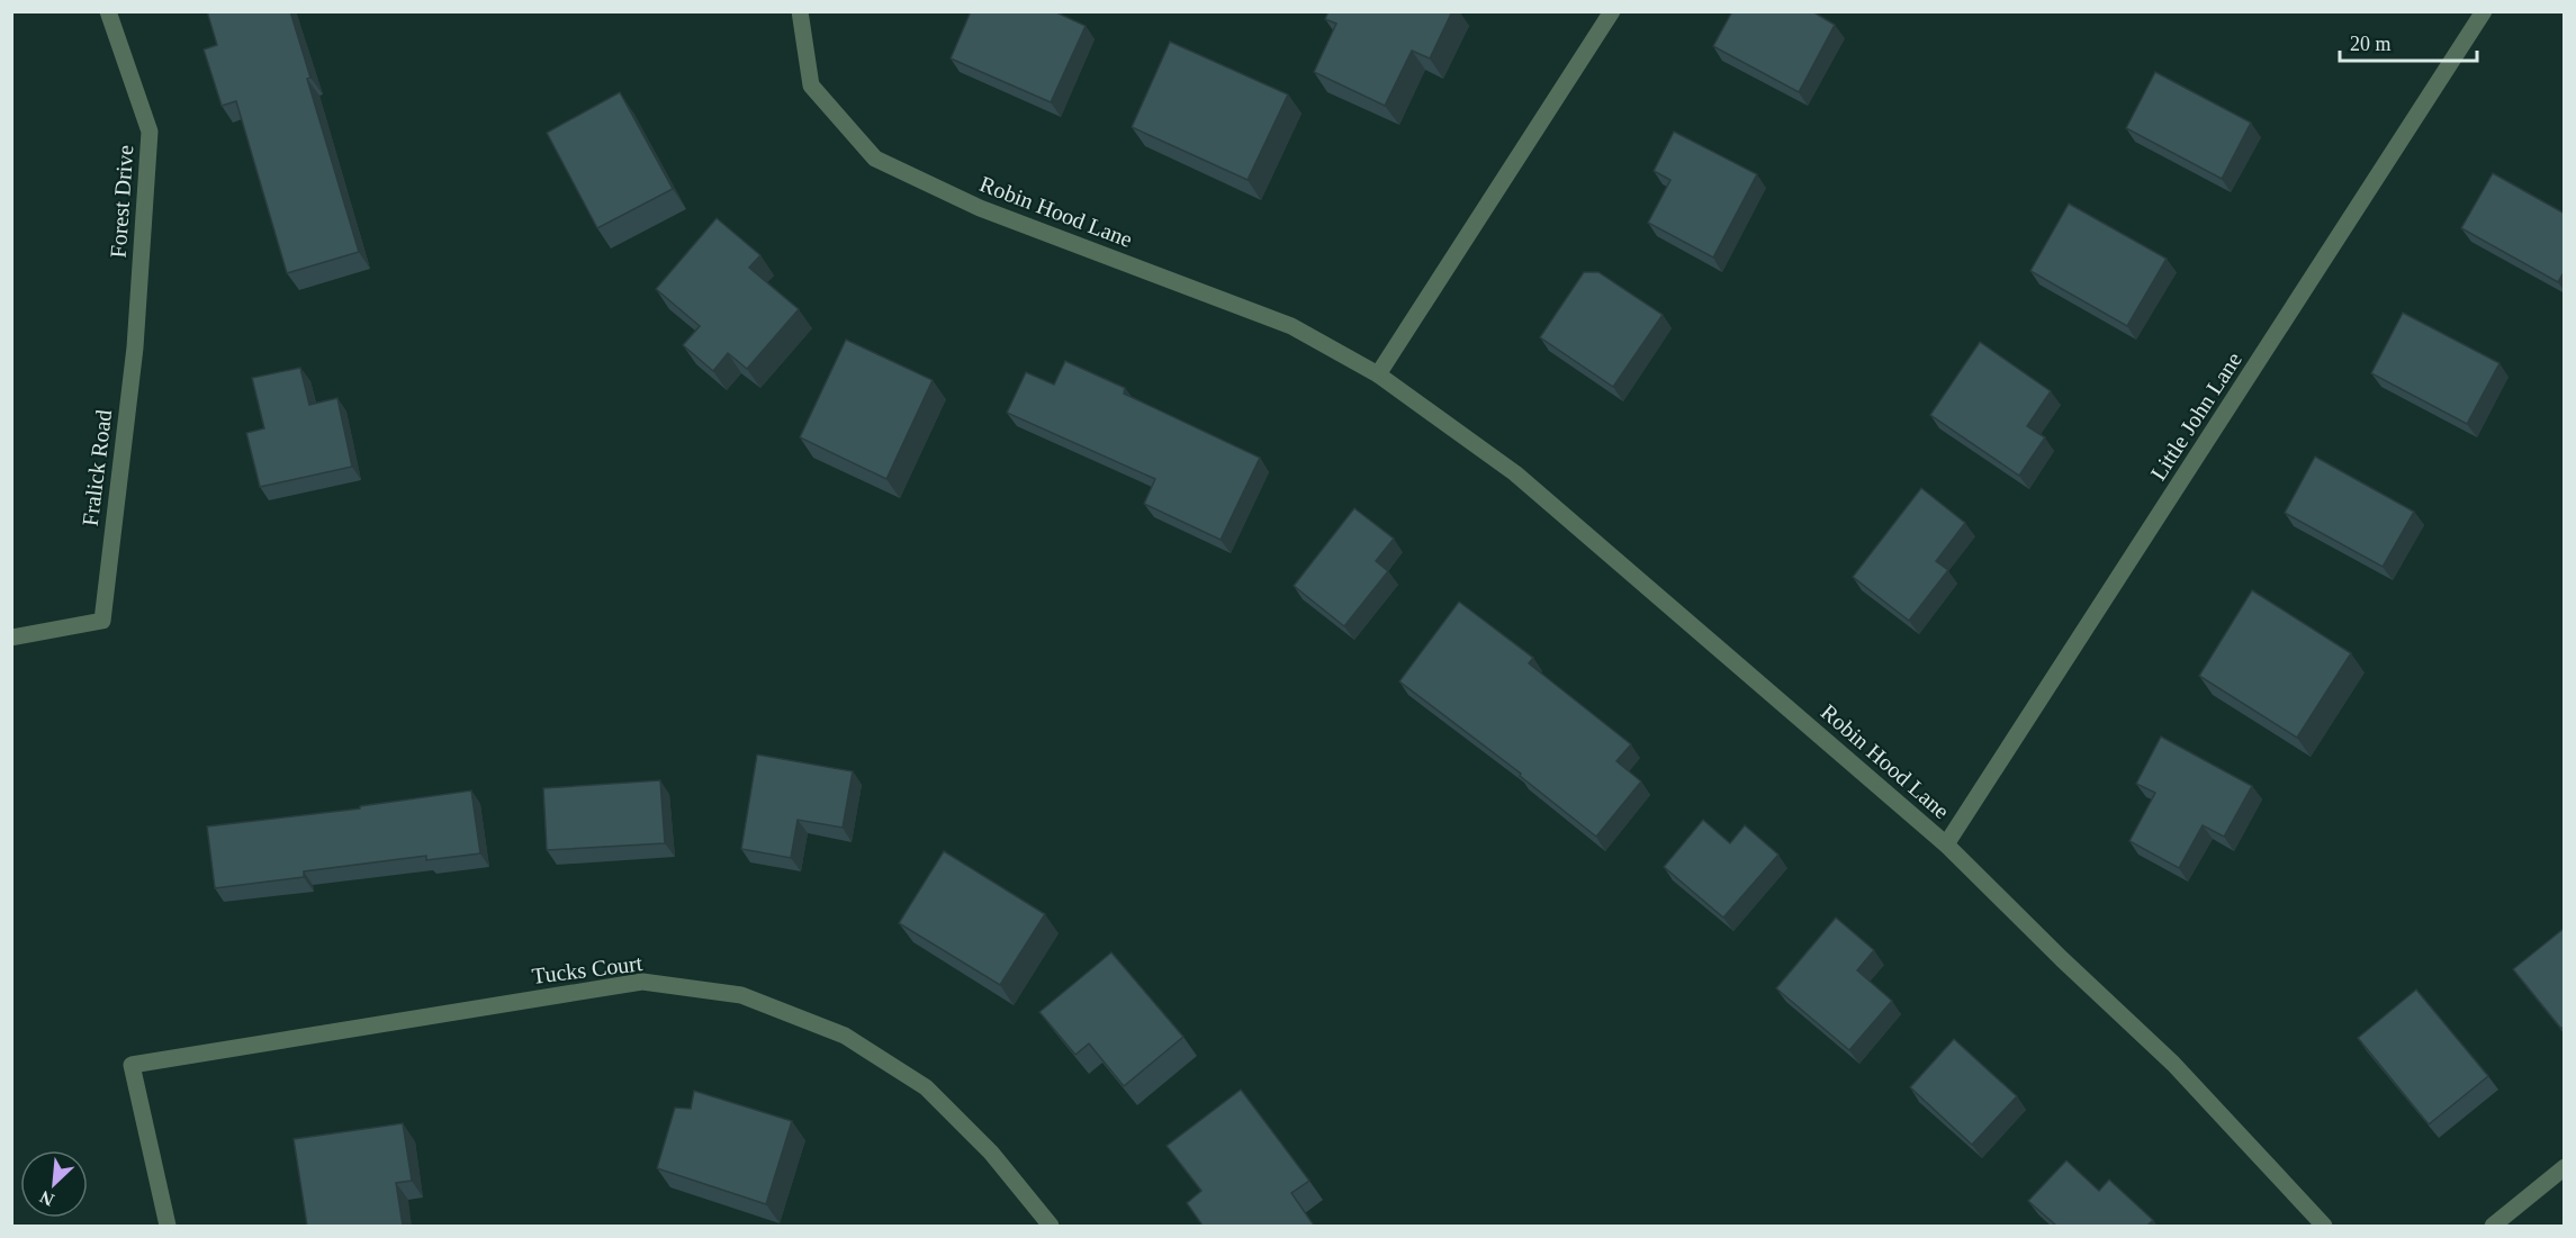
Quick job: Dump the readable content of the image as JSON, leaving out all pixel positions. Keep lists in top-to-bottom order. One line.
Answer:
{"streets":{"street":["Forest Drive","Robin Hood Lane","Little John Lane","Fralick Road","Tucks Court"]},"crossings":[["Forest Drive","Fralick Road"],["Robin Hood Lane","Little John Lane"]],"scale_bar":"20 m","north":"bottom left"}
